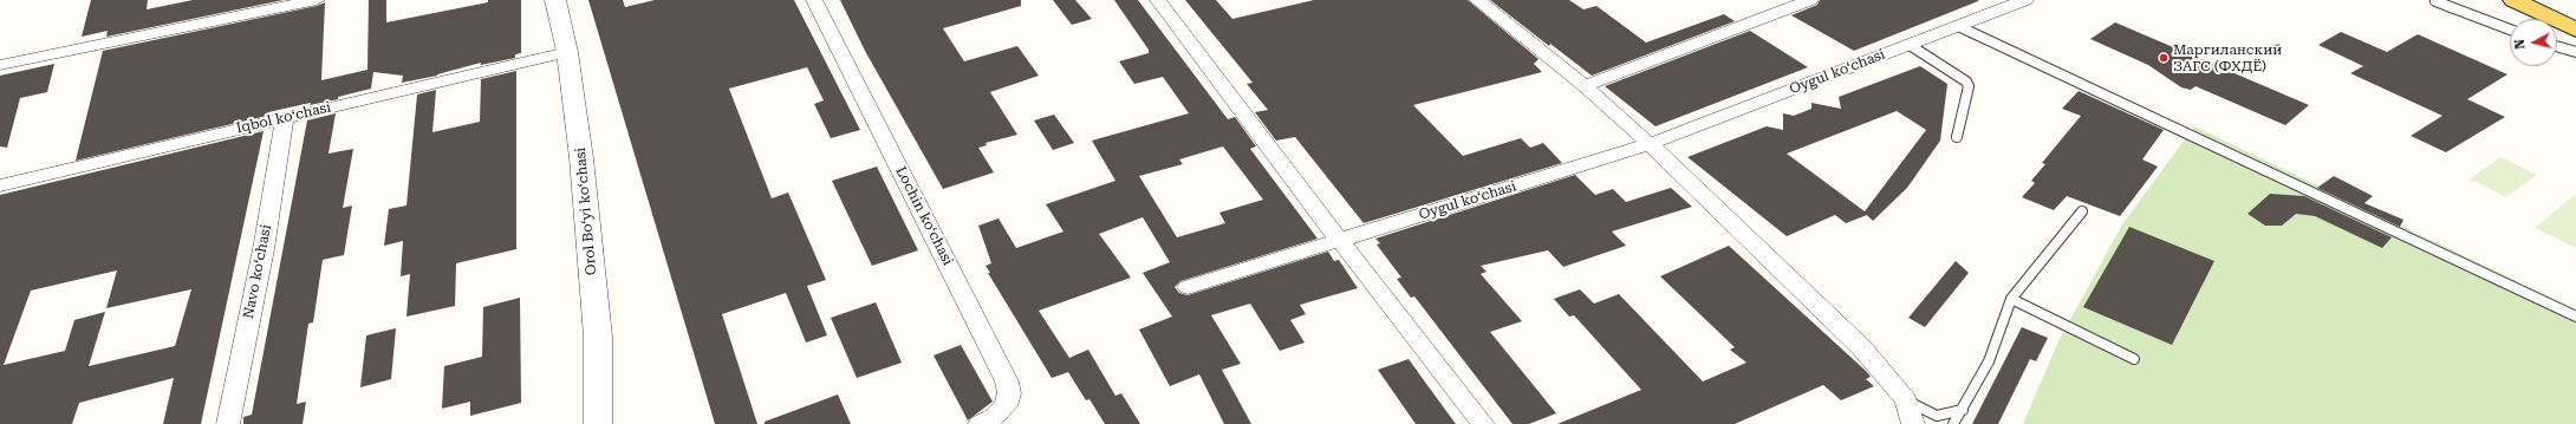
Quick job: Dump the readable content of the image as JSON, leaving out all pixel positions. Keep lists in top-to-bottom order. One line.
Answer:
{"streets":{"street":["Oygul koʻchasi","Iqbol koʻchasi","Orol Boʻyi koʻchasi","Lochin koʻchasi","Navo koʻchasi"]},"crossings":[["Iqbol koʻchasi","Orol Boʻyi koʻchasi"],["Iqbol koʻchasi","Navo koʻchasi"]],"places":["Маргиланский ЗАГС (ФХДЁ)"],"north":"left"}
